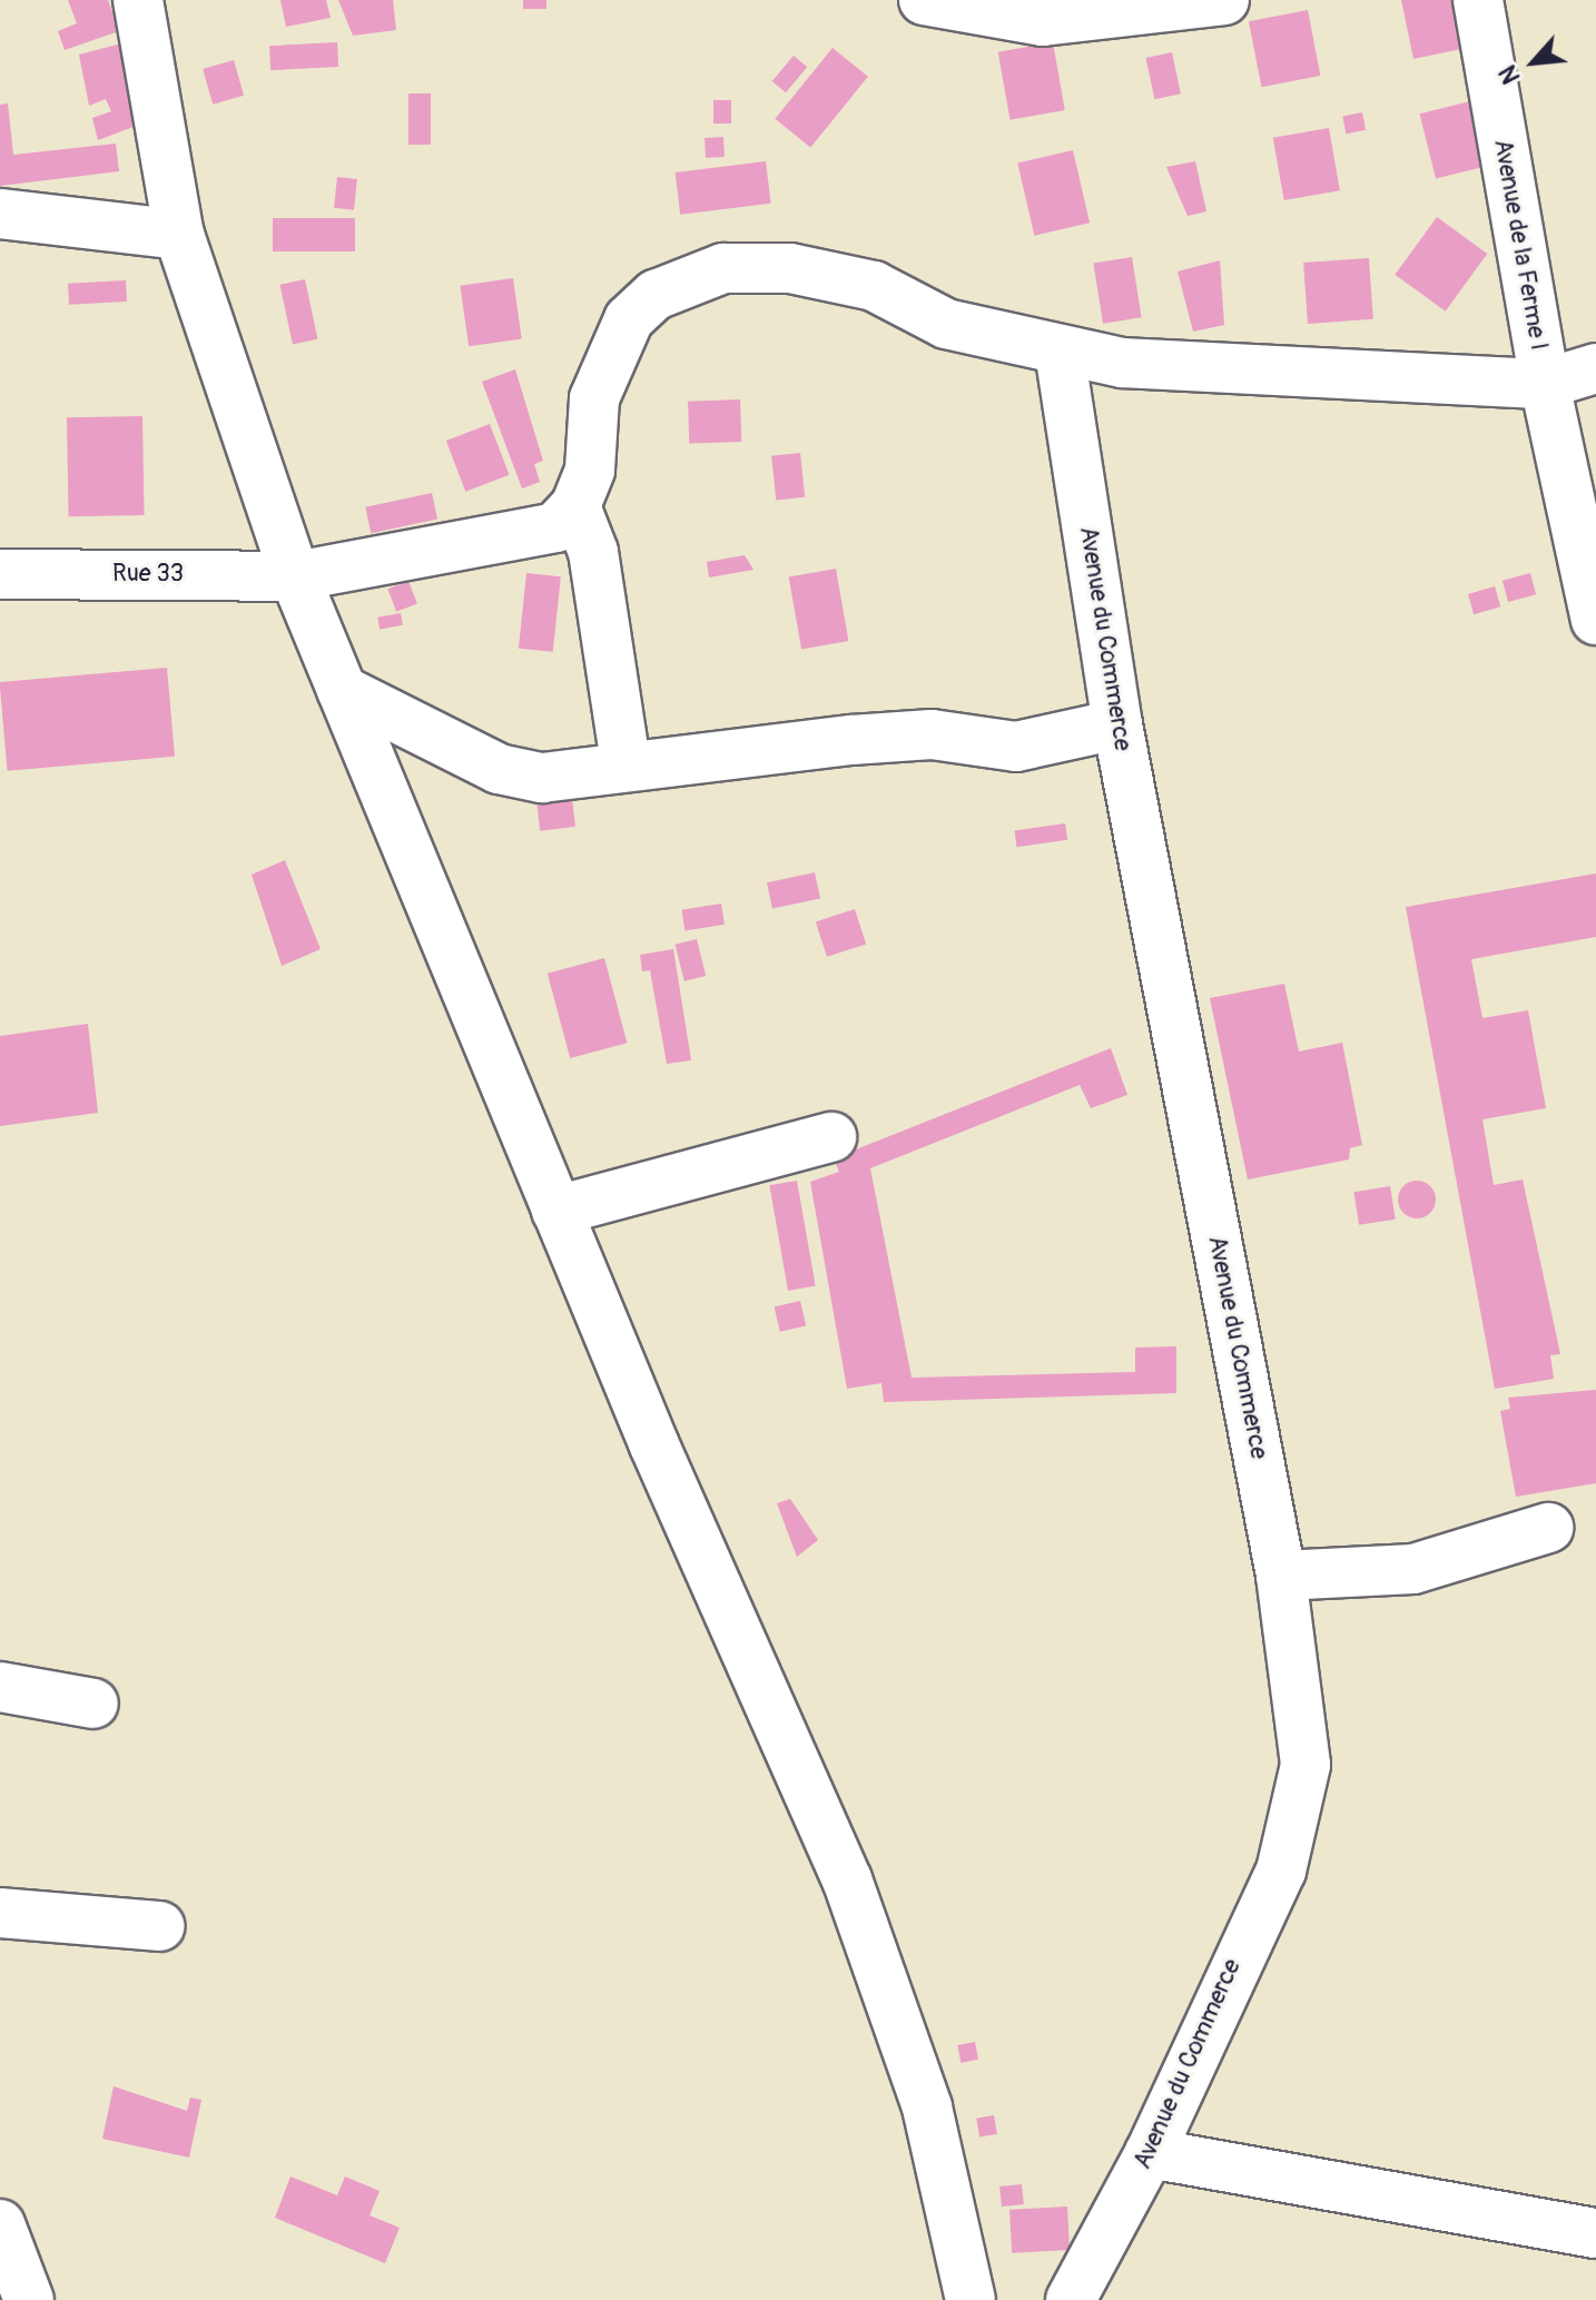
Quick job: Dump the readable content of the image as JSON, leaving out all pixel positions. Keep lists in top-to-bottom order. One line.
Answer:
{"streets":{"street":["Avenue de la Ferme I","Rue 33","Avenue du Commerce"]},"north":"bottom left"}
